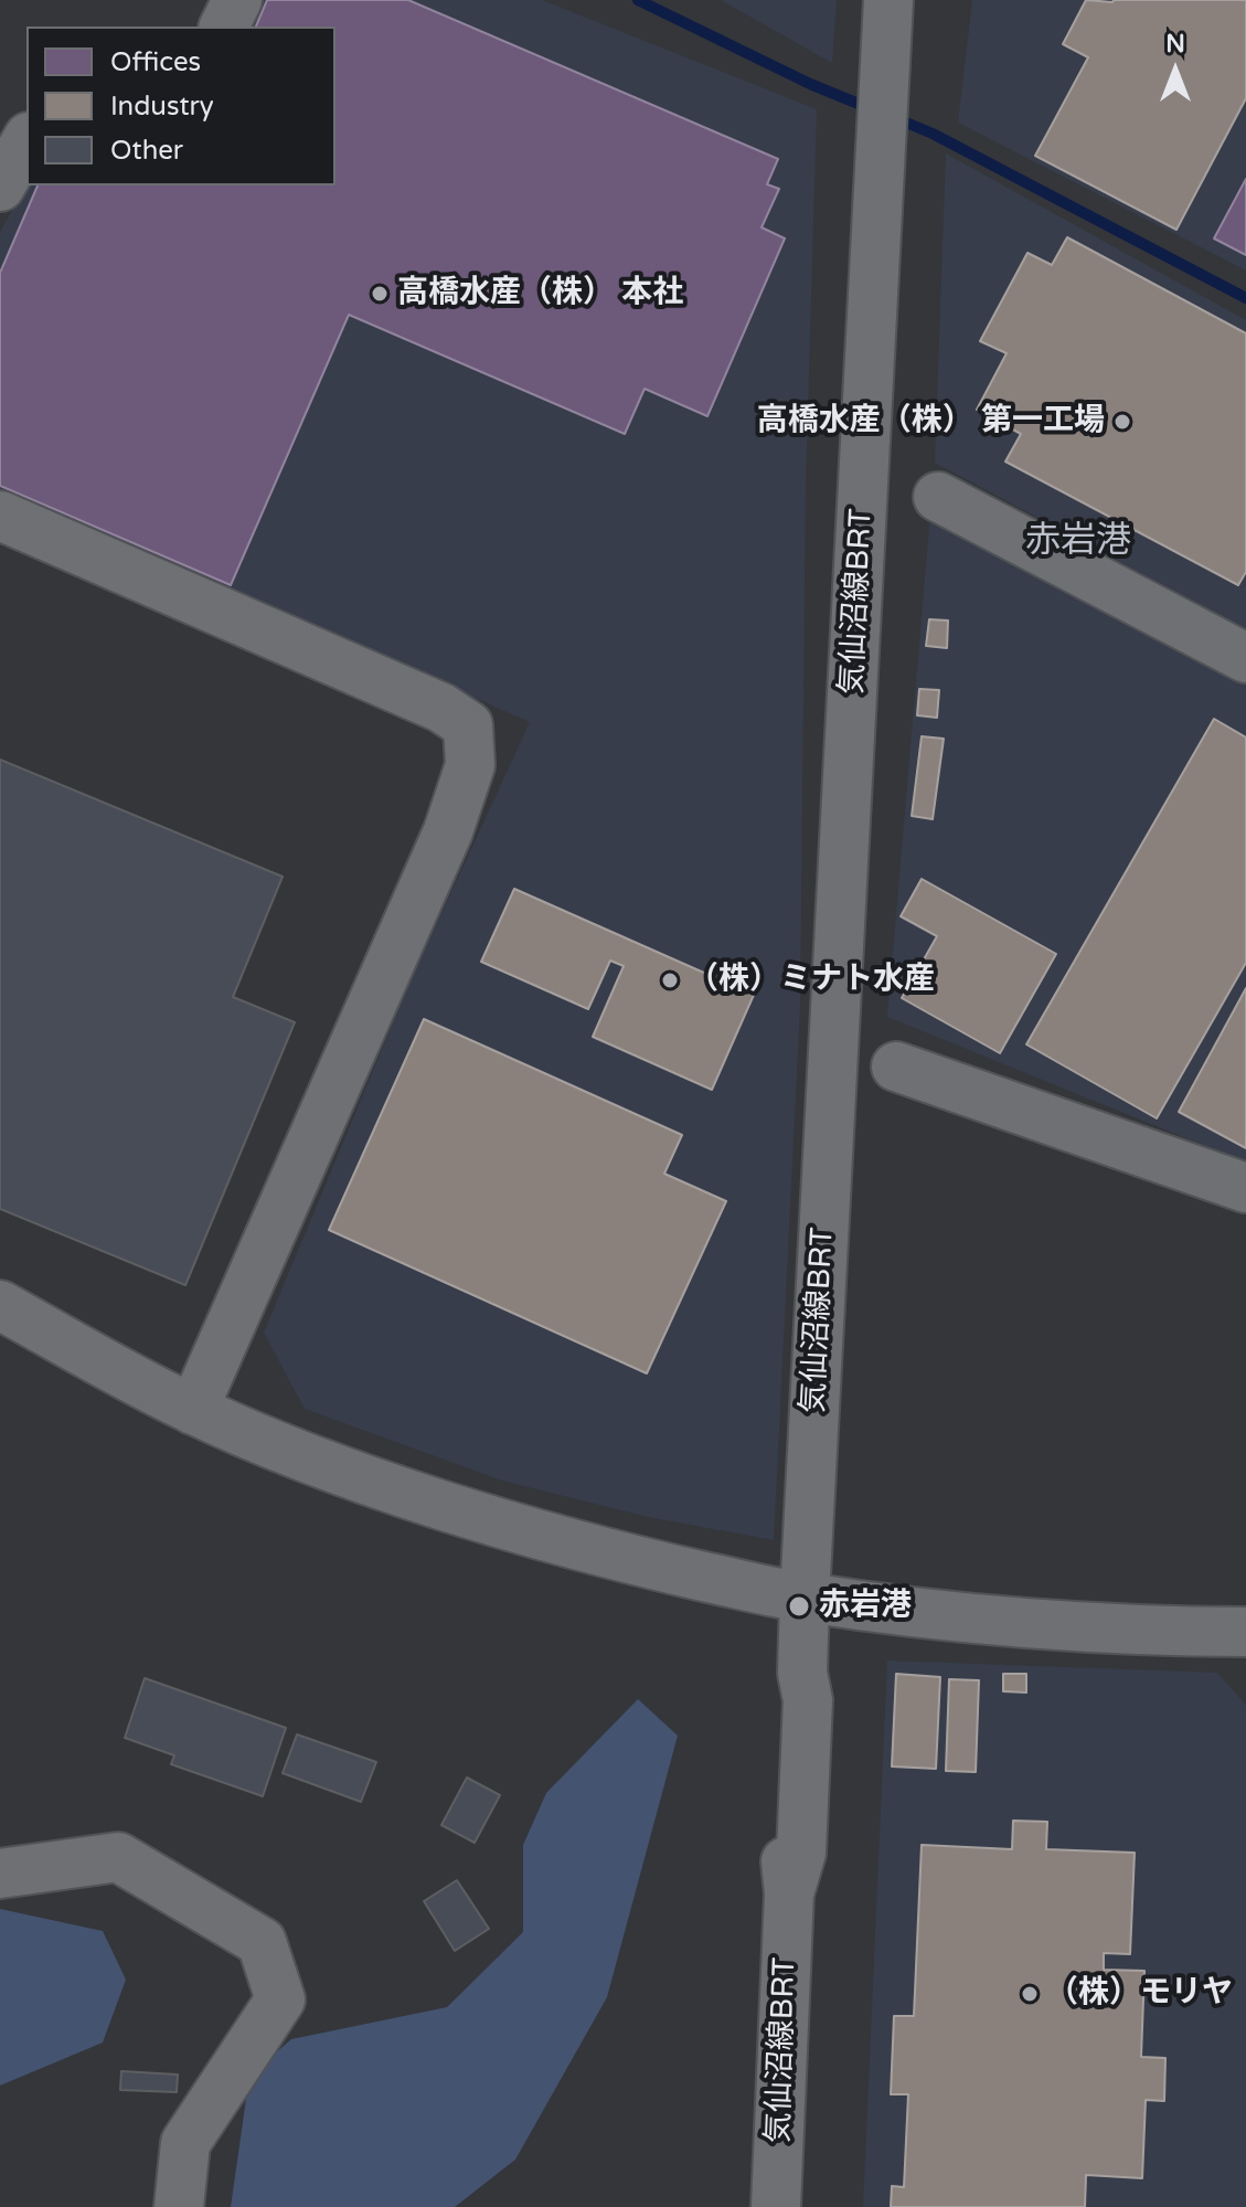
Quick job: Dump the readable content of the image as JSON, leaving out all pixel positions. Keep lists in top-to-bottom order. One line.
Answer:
{"streets":{"street":["気仙沼線BRT"]},"districts":["赤岩港"],"places":["高橋水産（株） 本社","高橋水産（株） 第一工場","（株）ミナト水産","赤岩港","（株）モリヤ"],"legend":["Offices","Industry","Other"],"north":"top"}
